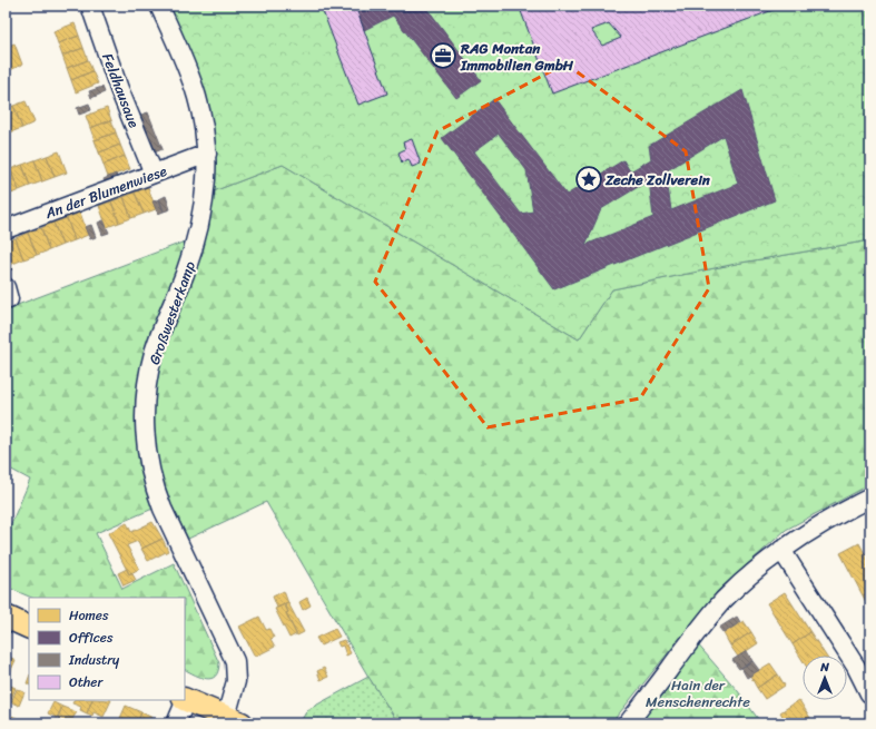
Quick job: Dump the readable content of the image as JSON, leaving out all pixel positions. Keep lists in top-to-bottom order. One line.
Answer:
{"streets":{"street":["Feldhausaue","An der Blumenwiese","Großwesterkamp"]},"crossings":[["Feldhausaue","An der Blumenwiese"],["An der Blumenwiese","Großwesterkamp"]],"parks":["Hain der Menschenrechte"],"places":{"office":["RAG Montan Immobilien GmbH"],"place":["Zeche Zollverein"]},"legend":["Homes","Offices","Industry","Other"],"north":"top"}
